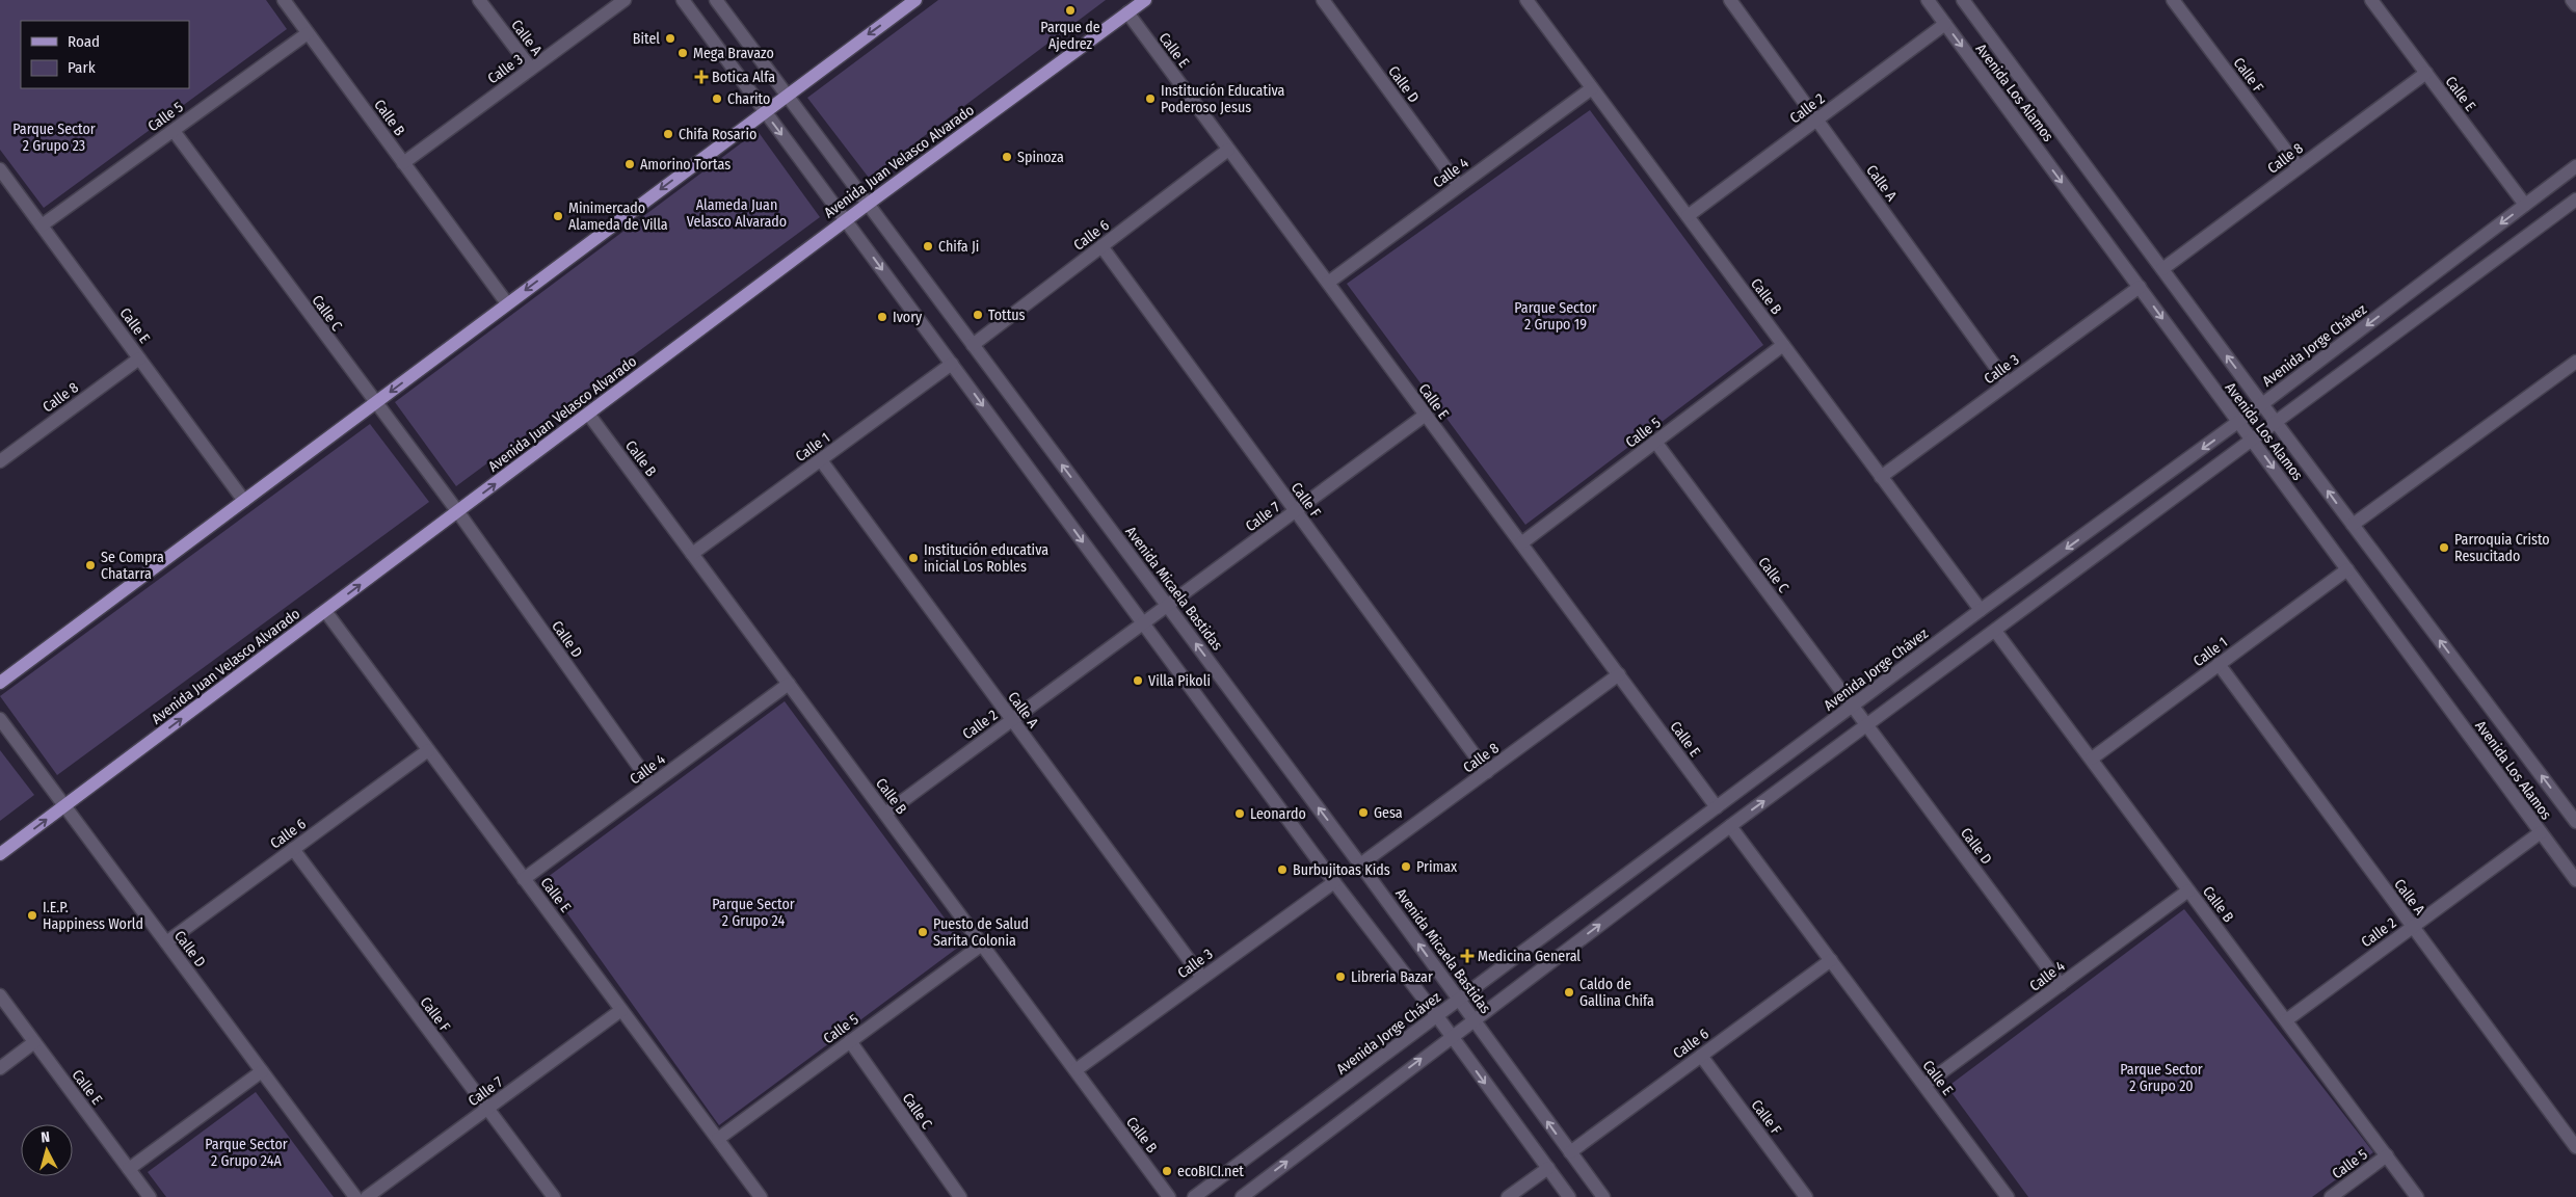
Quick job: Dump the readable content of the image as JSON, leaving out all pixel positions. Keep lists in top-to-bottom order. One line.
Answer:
{"streets":{"main road":["Avenida Juan Velasco Alvarado"],"street":["Calle A","Calle E","Calle 3","Calle F","Calle D","Avenida Los Alamos","Calle 2","Calle 5","Calle B","Calle 8","Calle 4","Calle 6","Calle C","Avenida Jorge Chávez","Calle 1","Calle 7","Avenida Micaela Bastidas"]},"crossings":[["Calle A","Calle 3"],["Calle A","Calle 2"],["Calle A","Calle 1"],["Calle E","Calle 5"],["Calle E","Calle 8"],["Calle E","Avenida Juan Velasco Alvarado"],["Calle E","Calle 4"],["Calle E","Calle 6"],["Calle E","Avenida Jorge Chávez"],["Calle E","Calle 7"],["Calle 3","Avenida Los Alamos"],["Calle 3","Calle B"],["Calle F","Calle 8"],["Calle F","Calle 6"],["Calle F","Calle 7"],["Calle D","Avenida Juan Velasco Alvarado"],["Calle D","Calle 4"],["Calle D","Calle 6"],["Calle D","Calle C"],["Avenida Los Alamos","Calle 2"],["Avenida Los Alamos","Calle 8"],["Avenida Los Alamos","Avenida Jorge Chávez"],["Avenida Los Alamos","Calle 1"],["Calle 2","Calle B"],["Calle 2","Calle 7"],["Calle 5","Calle B"],["Calle 5","Calle C"],["Calle B","Avenida Juan Velasco Alvarado"],["Calle B","Calle 4"],["Calle B","Avenida Jorge Chávez"],["Calle B","Calle 1"],["Calle 8","Avenida Micaela Bastidas"],["Avenida Juan Velasco Alvarado","Calle C"],["Avenida Juan Velasco Alvarado","Avenida Micaela Bastidas"],["Calle 6","Avenida Micaela Bastidas"],["Calle C","Avenida Jorge Chávez"],["Avenida Jorge Chávez","Avenida Micaela Bastidas"],["Calle 7","Avenida Micaela Bastidas"]],"one_way":["Avenida Juan Velasco Alvarado"],"parks":["Parque Sector 2 Grupo 23","Alameda Juan Velasco Alvarado","Parque Sector 2 Grupo 19","Parque Sector 2 Grupo 24","Parque Sector 2 Grupo 20","Parque Sector 2 Grupo 24A"],"places":{"other":["Parque de Ajedrez","Bitel","Mega Bravazo","Charito","Institución Educativa Poderoso Jesus","Chifa Rosario","Spinoza","Amorino Tortas","Minimercado Alameda de Villa","Chifa Ji","Tottus","Ivory","Parroquia Cristo Resucitado","Institución educativa inicial Los Robles","Se Compra Chatarra","Villa Pikoli","Gesa","Leonardo","Primax","Burbujitoas Kids","I.E.P. Happiness World","Puesto de Salud Sarita Colonia","Libreria Bazar","Caldo de Gallina Chifa","ecoBICI.net"],"health":["Botica Alfa","Medicina General"]},"legend":["Road","Park"],"north":"top"}
